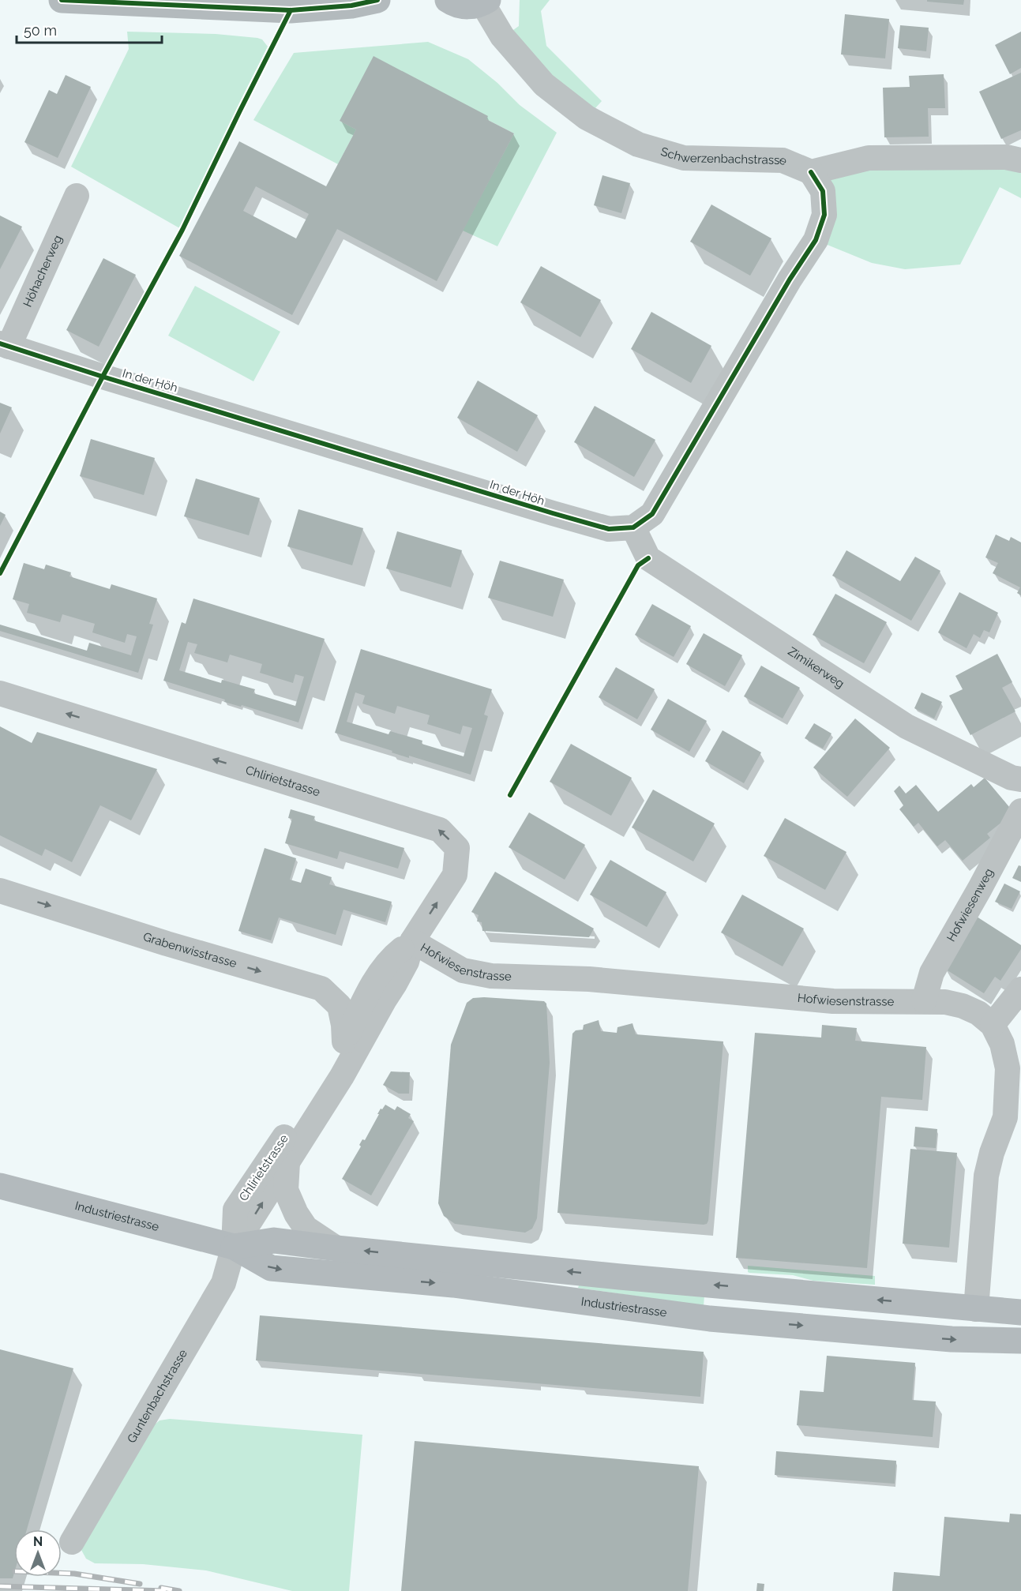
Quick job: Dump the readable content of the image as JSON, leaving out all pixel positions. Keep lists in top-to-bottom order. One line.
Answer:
{"streets":{"main road":["Industriestrasse"],"street":["Schwerzenbachstrasse","Höhacherweg","In der Höh","Zimikerweg","Chlirietstrasse","Hofwiesenweg","Grabenwisstrasse","Hofwiesenstrasse","Guntenbachstrasse"]},"crossings":[["Höhacherweg","In der Höh"],["In der Höh","Zimikerweg"],["Chlirietstrasse","Grabenwisstrasse"],["Chlirietstrasse","Hofwiesenstrasse"],["Chlirietstrasse","Industriestrasse"],["Chlirietstrasse","Guntenbachstrasse"],["Hofwiesenweg","Hofwiesenstrasse"],["Hofwiesenstrasse","Industriestrasse"],["Industriestrasse","Guntenbachstrasse"]],"one_way":["Grabenwisstrasse"],"scale_bar":"50 m","north":"top"}
